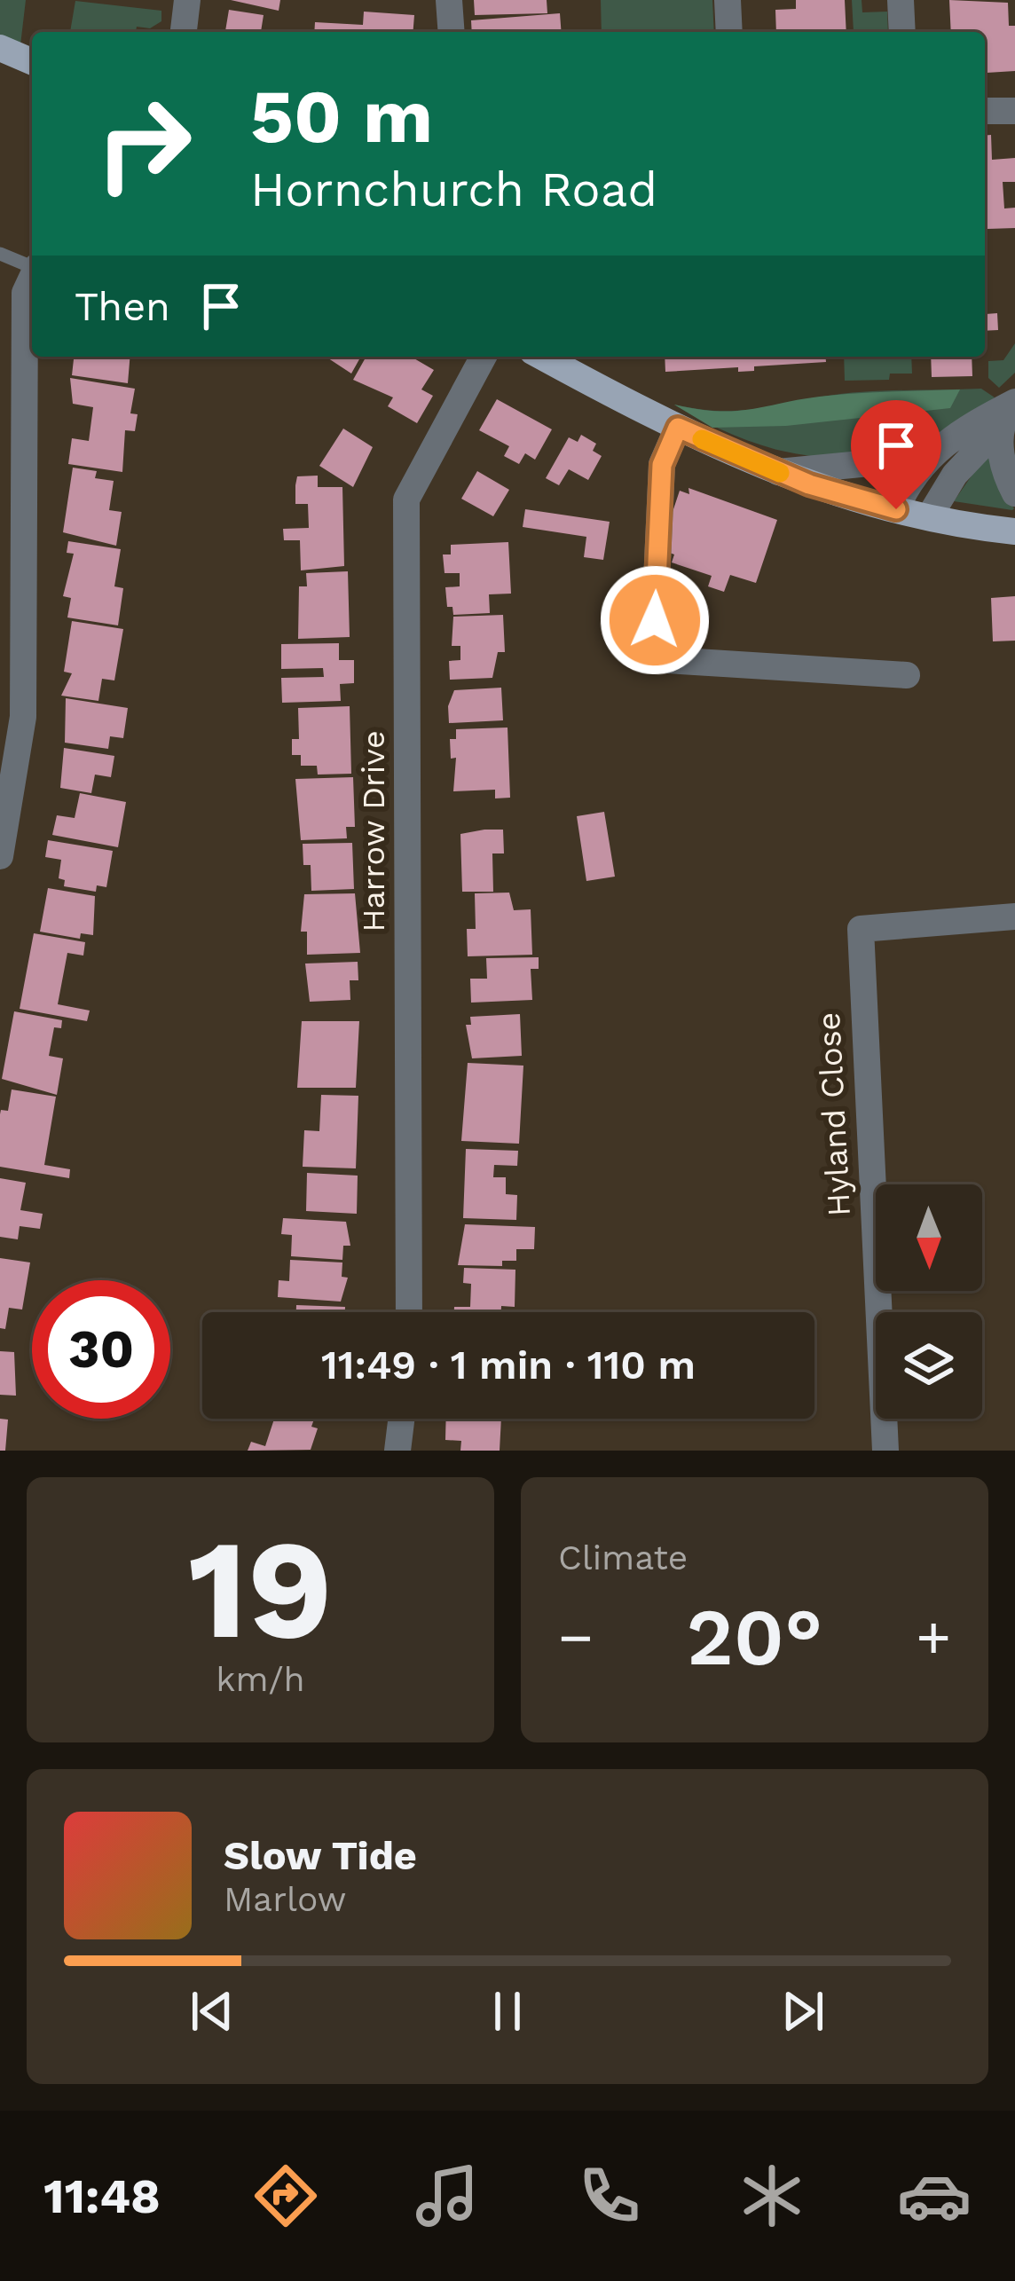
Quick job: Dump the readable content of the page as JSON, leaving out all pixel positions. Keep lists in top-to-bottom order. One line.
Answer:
{"streets":{"street":["Harrow Drive","Hyland Close"]},"north":"bottom","page":{"turn":["50 m","Hornchurch Road"],"then":"Then","limit":"30","trip":"11:49 · 1 min · 110 m","tile":[["19","km/h"],"Climate"],"heat":["−","20°","+"],"song":["Slow Tide","Marlow"],"tabs":"11:48"}}
